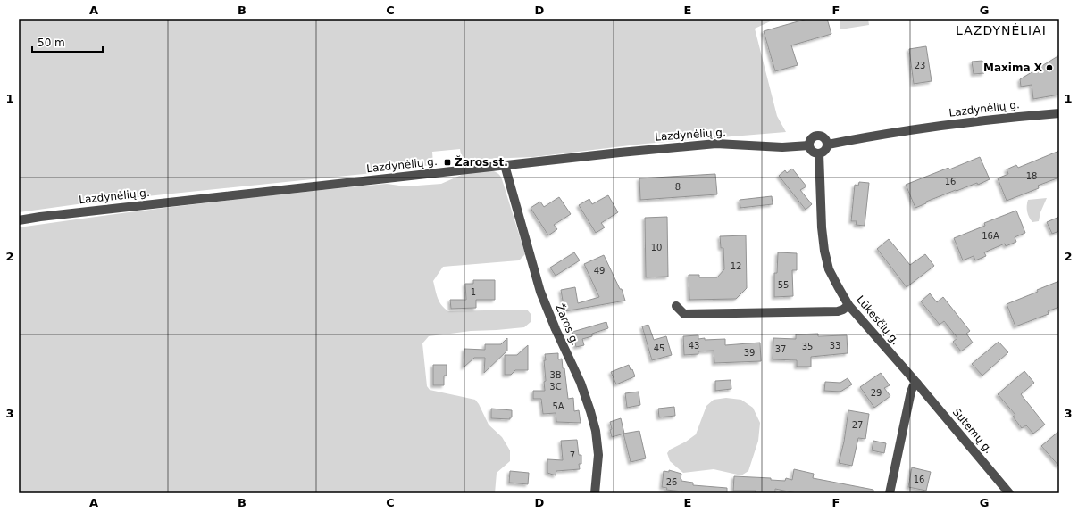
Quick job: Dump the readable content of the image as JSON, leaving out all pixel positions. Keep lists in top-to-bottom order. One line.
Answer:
{"streets":{"street":["Lazdynėlių g.","Lūkesčių g.","Žaros g.","Sutemų g."]},"crossings":[["Lazdynėlių g.","Lūkesčių g."],["Lazdynėlių g.","Žaros g."],["Lūkesčių g.","Sutemų g."]],"districts":["LAZDYNĖLIAI"],"places":{"other":["Maxima X"],"transit":["Žaros st."]},"house_numbers":["23","18","16","8","16A","10","12","49","55","1","43","33","35","45","37","39","3B","3C","29","5A","27","7","16","26"],"scale_bar":"50 m","grid":{"columns":["A","B","C","D","E","F","G"],"rows":["1","2","3"]}}
